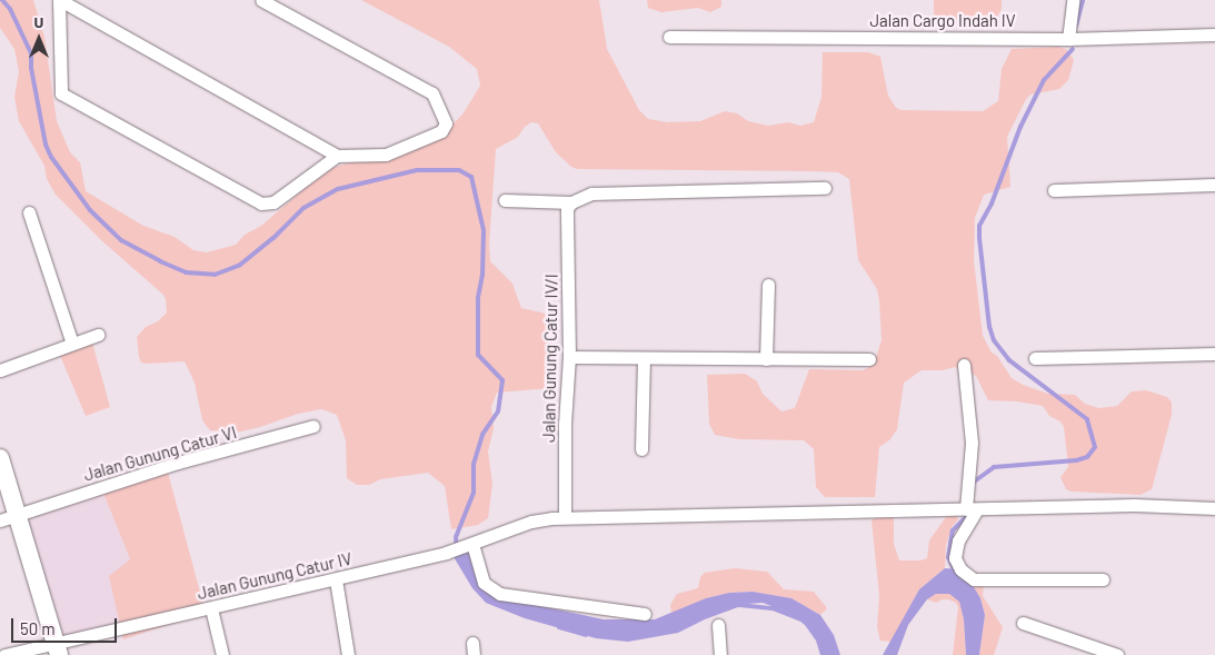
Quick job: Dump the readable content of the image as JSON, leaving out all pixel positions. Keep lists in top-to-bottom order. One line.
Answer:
{"streets":{"street":["Jalan Cargo Indah IV","Jalan Gunung Catur IV/I","Jalan Gunung Catur VI","Jalan Gunung Catur IV"]},"crossings":[["Jalan Gunung Catur IV/I","Jalan Gunung Catur IV"]],"scale_bar":"50 m","north":"top"}
